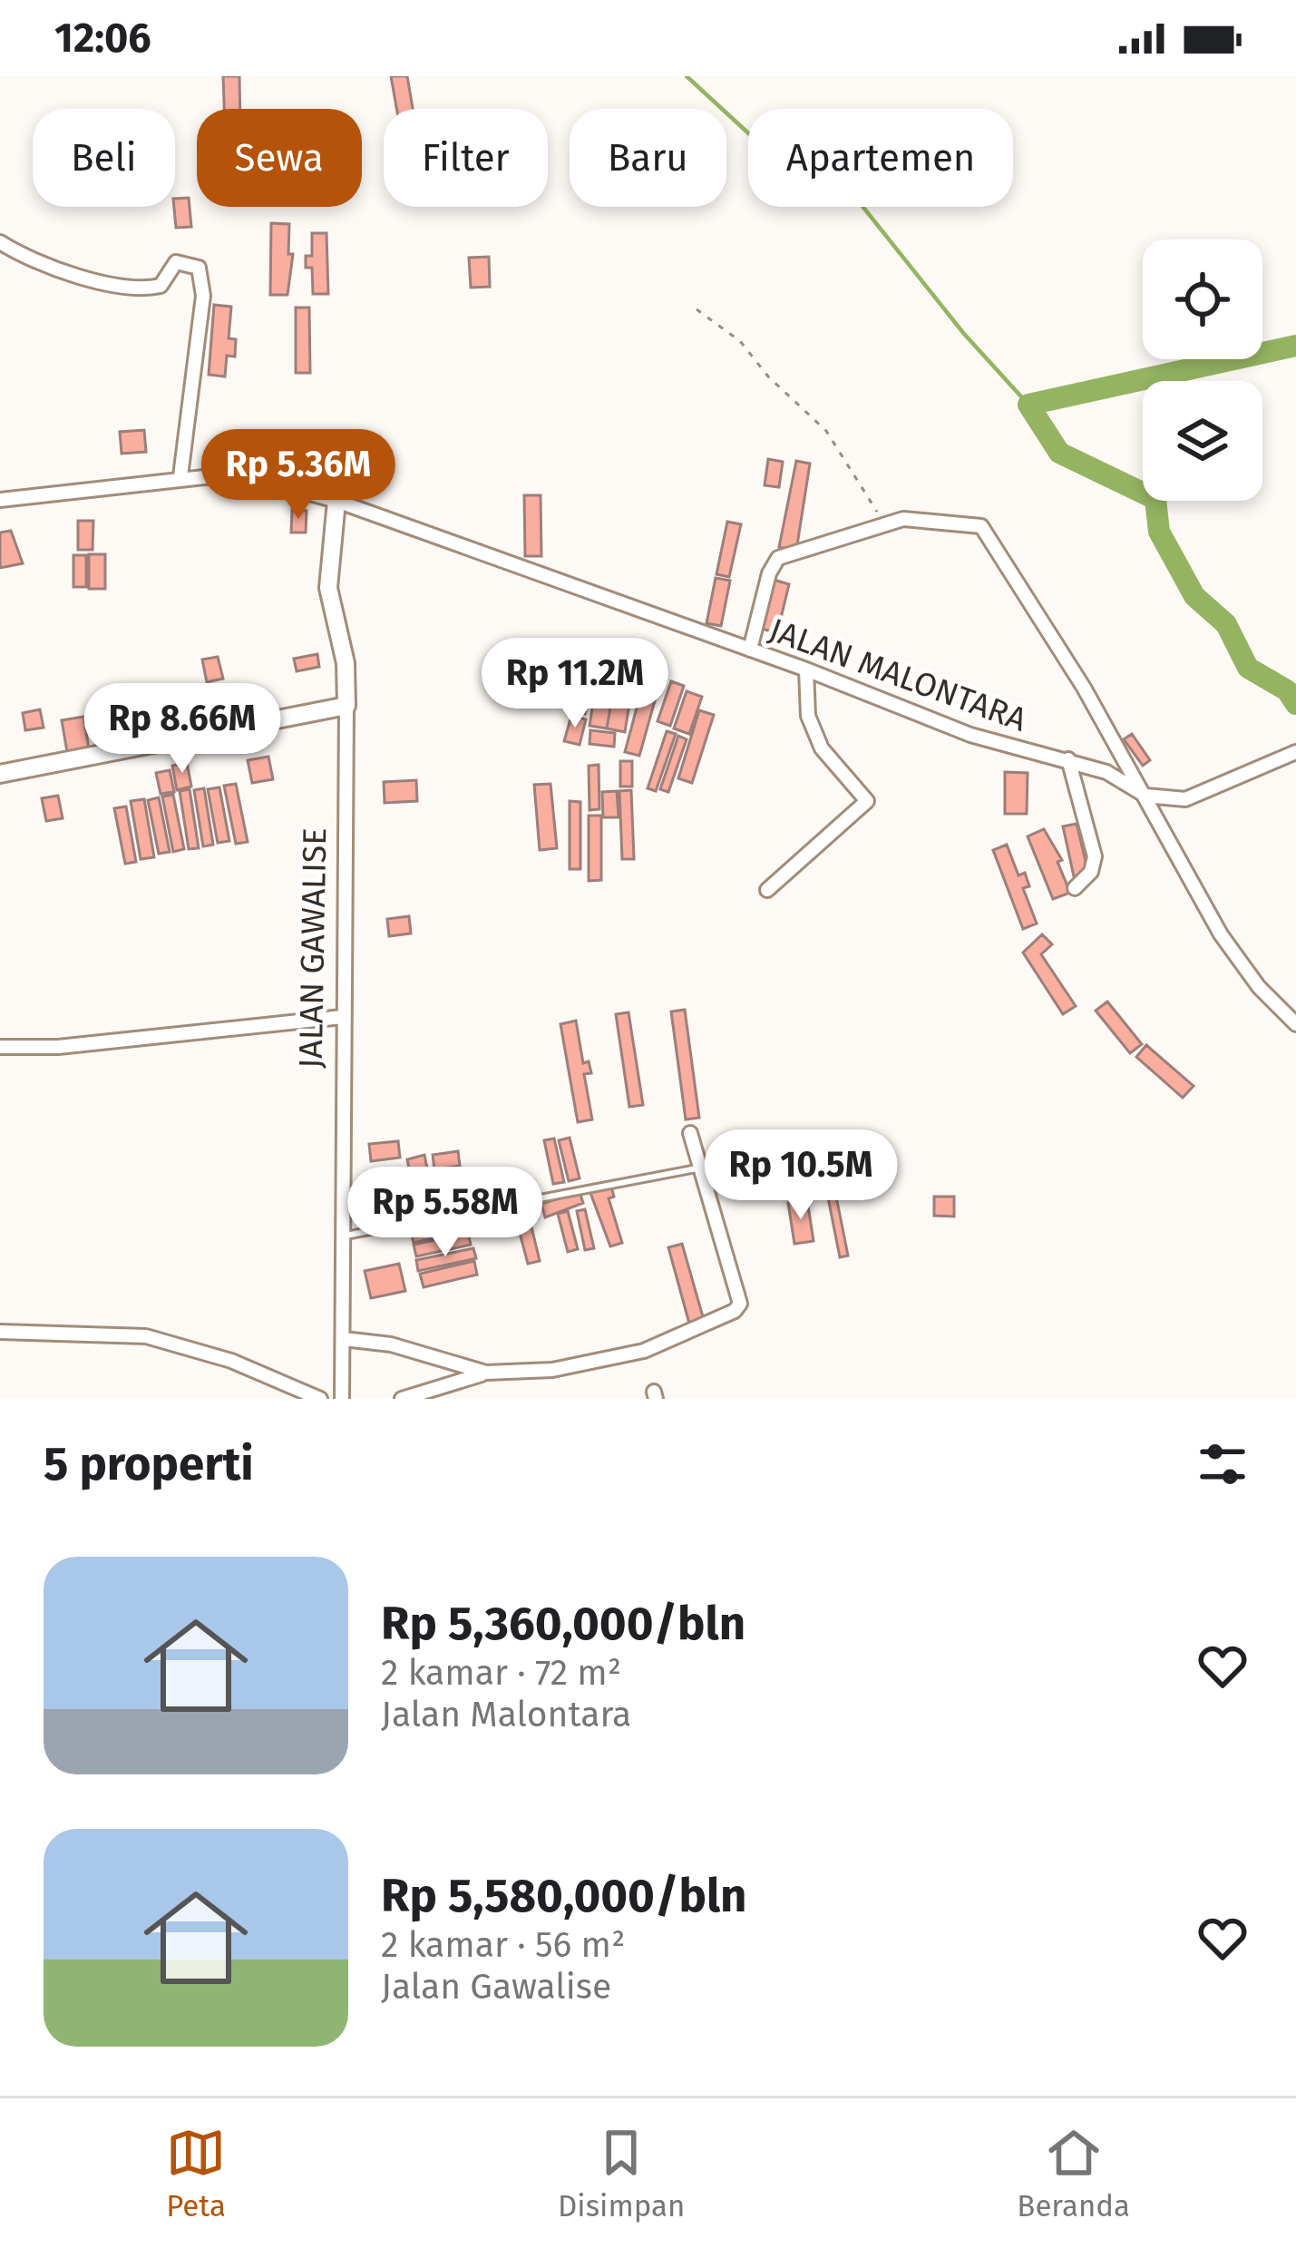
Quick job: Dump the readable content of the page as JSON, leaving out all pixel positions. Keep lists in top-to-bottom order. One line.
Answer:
{"streets":{"street":["JALAN MALONTARA","JALAN GAWALISE"]},"crossings":[["JALAN MALONTARA","JALAN GAWALISE"]],"page":{"status":"12:06","chip":["Beli","Sewa","Filter","Baru","Apartemen"],"price":["Rp 5.36M","Rp 11.2M","Rp 8.66M","Rp 10.5M","Rp 5.58M"],"heading":"5 properti","list":[{"name":"Rp 5,360,000/bln","note":"2 kamar · 72 m² · Jalan Malontara"},{"name":"Rp 5,580,000/bln","note":"2 kamar · 56 m² · Jalan Gawalise"}],"tabs":["Peta","Disimpan","Beranda"]}}
